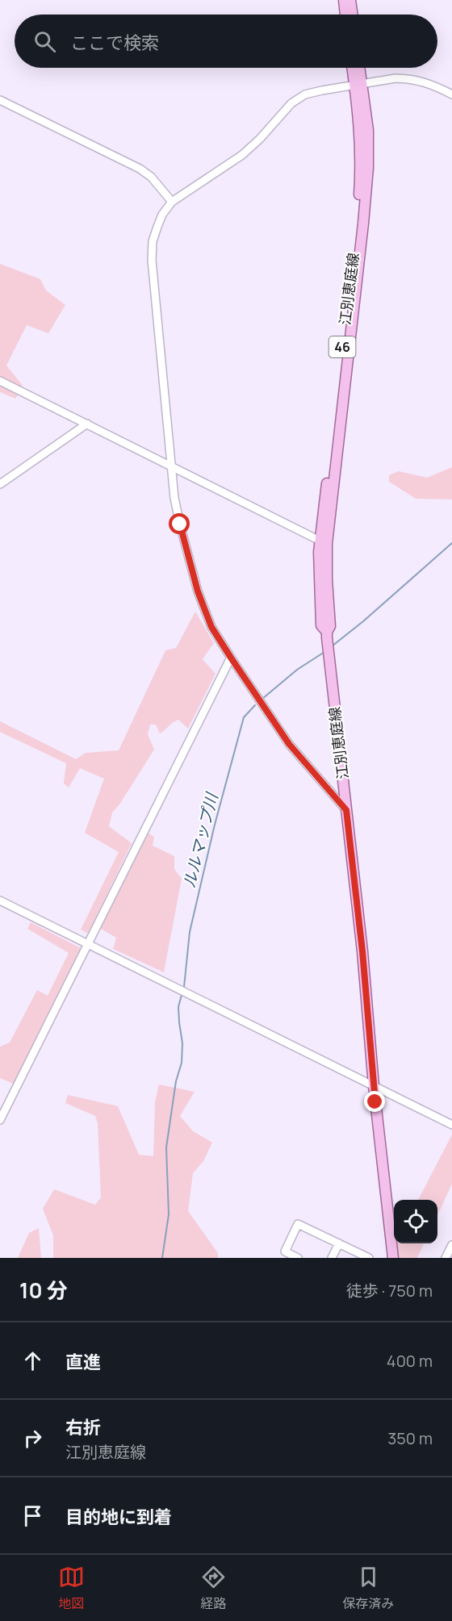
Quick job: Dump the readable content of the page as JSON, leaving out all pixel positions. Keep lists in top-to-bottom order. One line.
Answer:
{"streets":{"main road":["江別恵庭線","46"]},"water":["ルルマップ川"],"page":{"search":"ここで検索","heading":["10 分","徒歩 · 750 m"],"list":[["直進","400 m"],["右折","江別恵庭線","350 m"],"目的地に到着"],"nav":["地図","経路","保存済み"]}}
